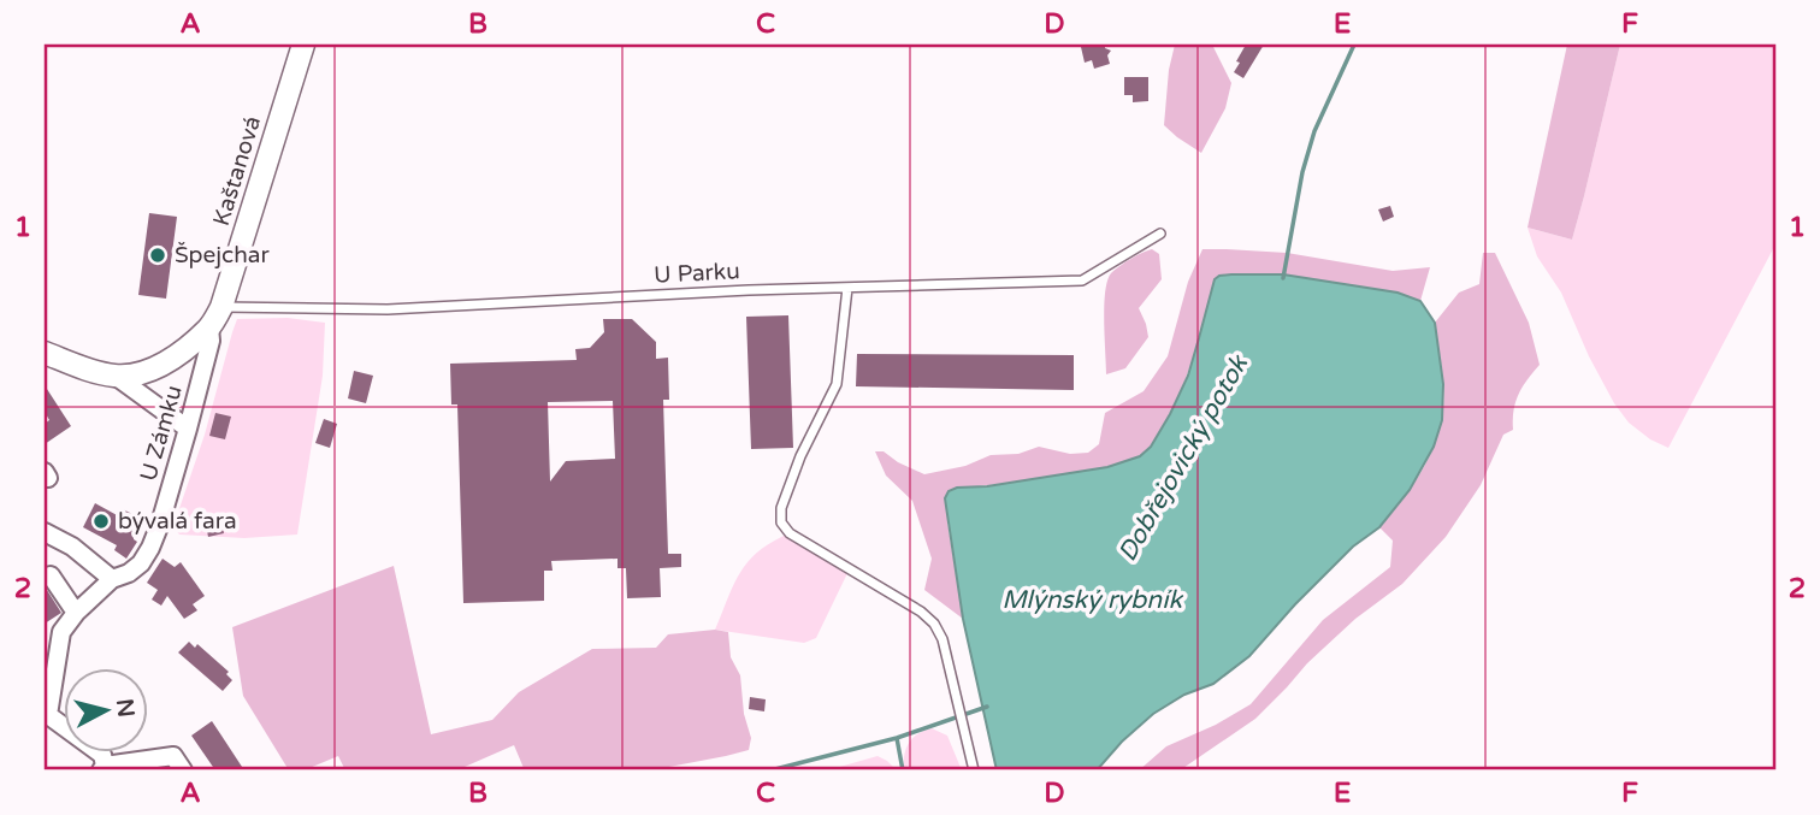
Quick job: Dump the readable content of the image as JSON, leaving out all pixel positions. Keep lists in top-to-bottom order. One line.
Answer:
{"streets":{"street":["Kaštanová","U Zámku"],"lane":["U Parku"]},"crossings":[["Kaštanová","U Parku"],["Kaštanová","U Zámku"]],"water":["Dobřejovický potok","Mlýnský rybník"],"places":["Špejchar","bývalá fara"],"north":"right","grid":{"columns":["A","B","C","D","E","F"],"rows":["1","2"]}}
